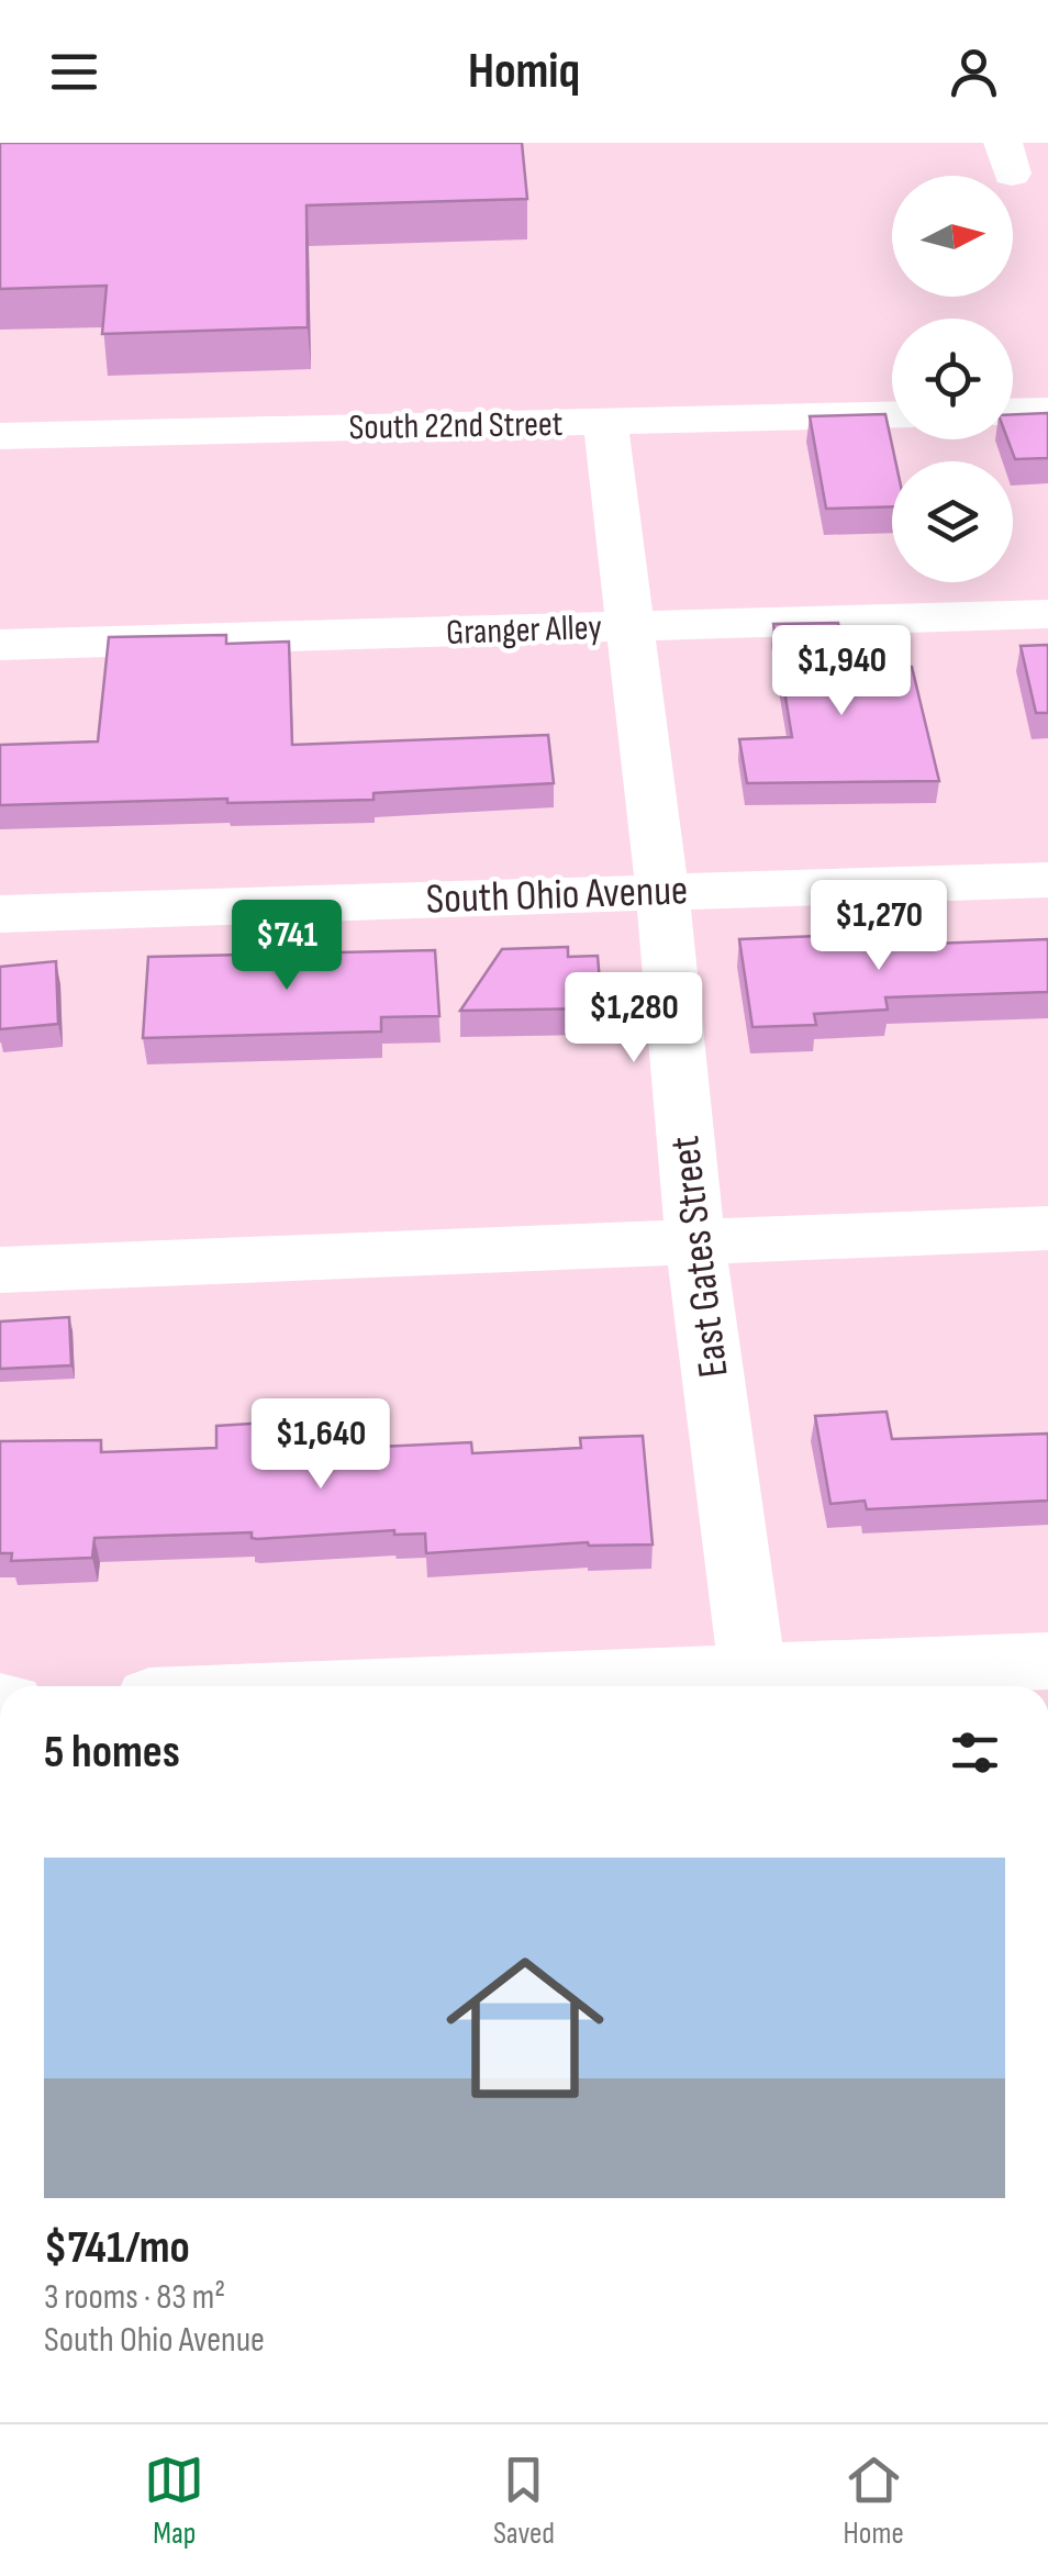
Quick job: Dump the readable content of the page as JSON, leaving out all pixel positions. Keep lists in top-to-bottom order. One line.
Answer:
{"streets":{"street":["South 22nd Street","Granger Alley","South Ohio Avenue","East Gates Street"]},"crossings":[["South 22nd Street","East Gates Street"],["Granger Alley","East Gates Street"],["South Ohio Avenue","East Gates Street"]],"north":"right","page":{"header":"Homiq","price":["$1,940","$1,270","$741","$1,280","$1,640"],"heading":"5 homes","list":[{"name":"$741/mo","note":"3 rooms · 83 m² · South Ohio Avenue"}],"tabs":["Map","Saved","Home"]}}
